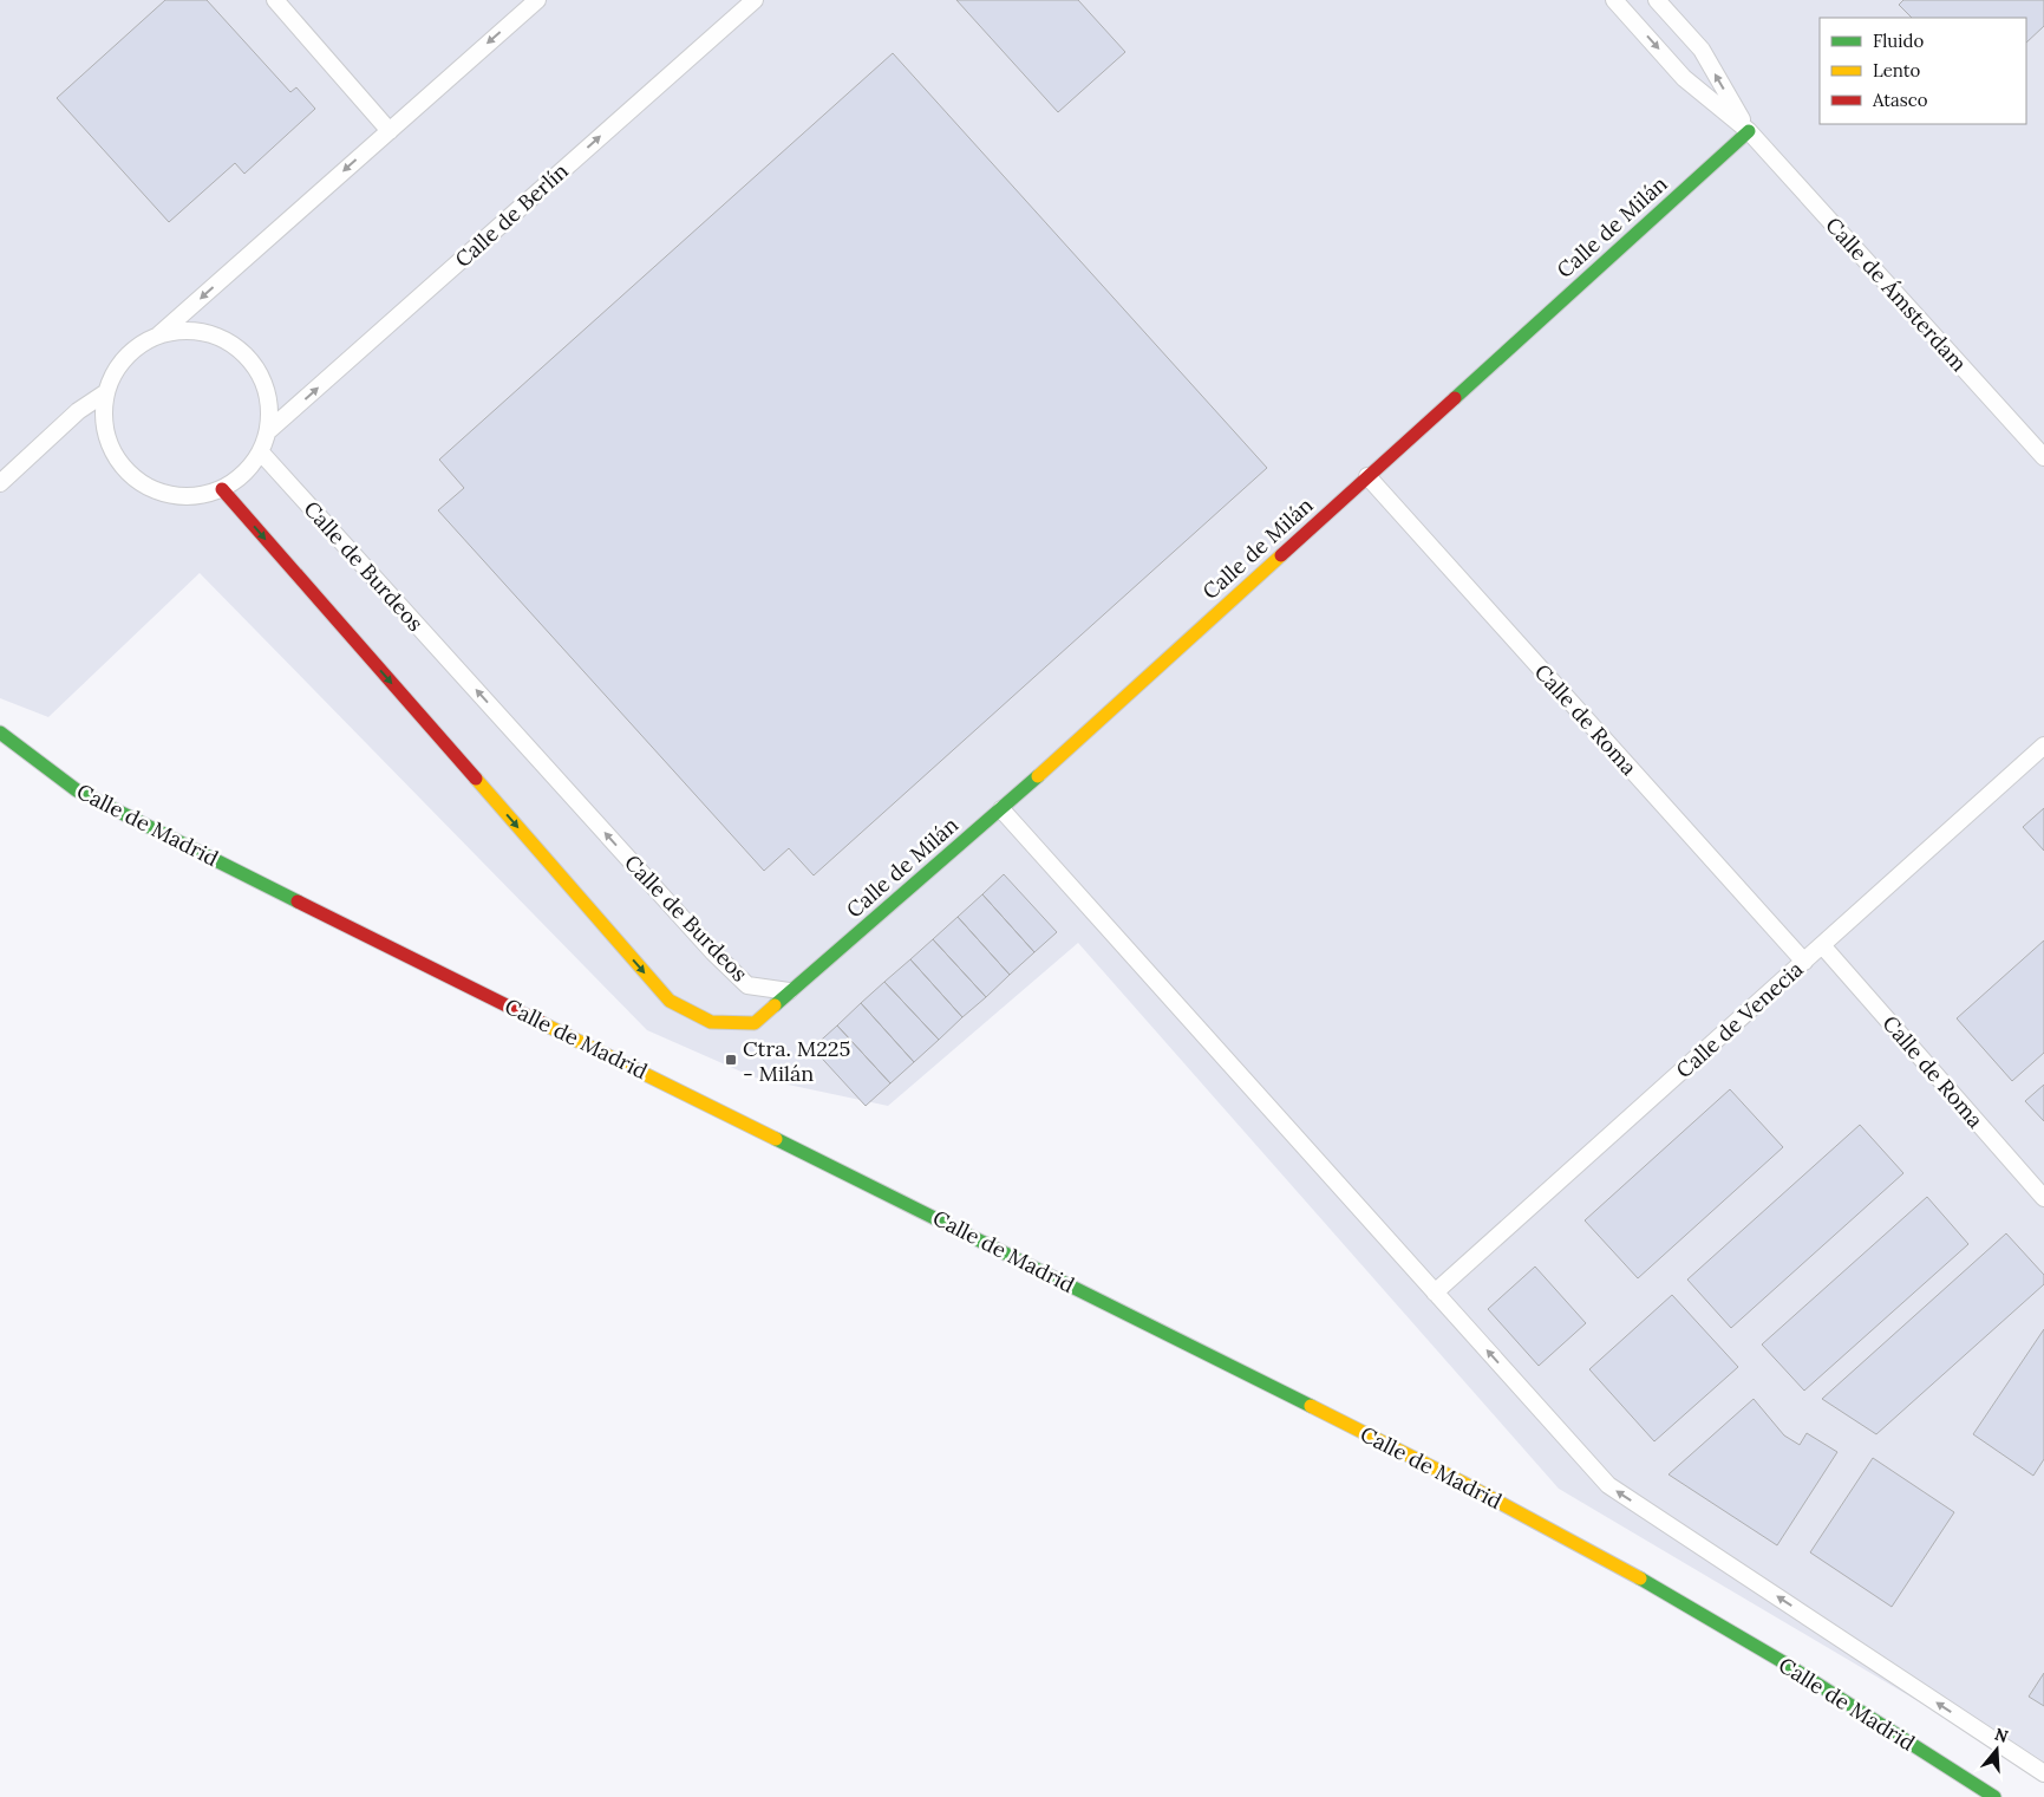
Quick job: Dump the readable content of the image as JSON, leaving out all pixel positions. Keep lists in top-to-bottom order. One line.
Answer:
{"streets":{"street":["Calle de Berlín","Calle de Milán","Calle de Ámsterdam","Calle de Burdeos","Calle de Roma","Calle de Madrid","Calle de Venecia"]},"crossings":[["Calle de Berlín","Calle de Burdeos"],["Calle de Milán","Calle de Ámsterdam"],["Calle de Milán","Calle de Burdeos"],["Calle de Milán","Calle de Roma"],["Calle de Roma","Calle de Venecia"]],"places":{"transit":["Ctra. M225 - Milán"]},"legend":["Fluido","Lento","Atasco"],"north":"top"}
